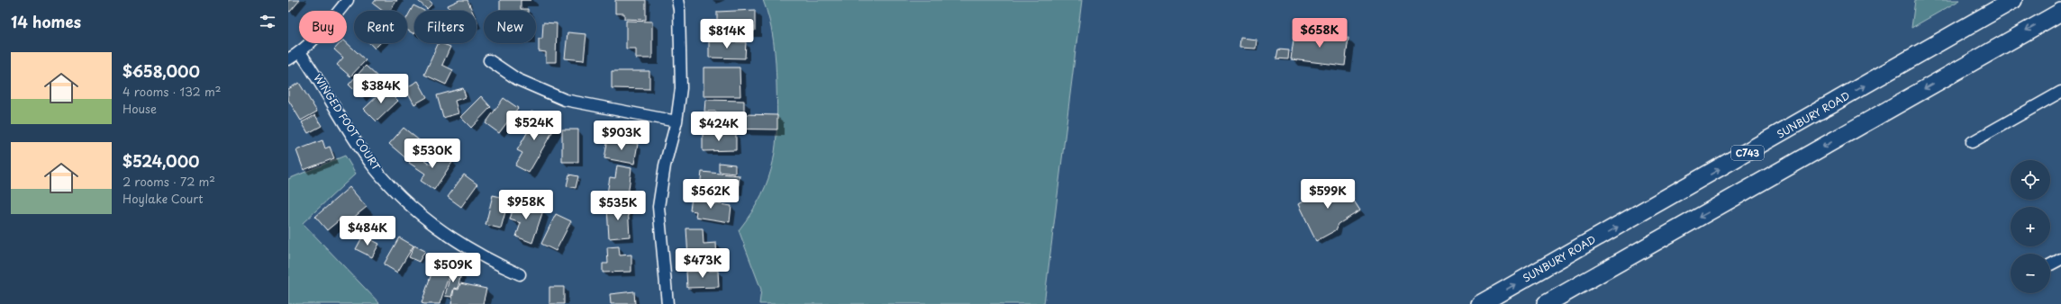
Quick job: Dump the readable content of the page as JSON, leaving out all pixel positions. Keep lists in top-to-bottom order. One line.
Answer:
{"streets":{"main road":["SUNBURY ROAD","C743"],"street":["WINGED FOOT COURT"]},"page":{"heading":"14 homes","chip":["Buy","Rent","Filters","New"],"price":["$658K","$814K","$384K","$524K","$424K","$903K","$530K","$562K","$599K","$958K","$535K","$484K","$473K","$509K"],"list":[{"name":"$658,000","note":"4 rooms · 132 m² · House"},{"name":"$524,000","note":"2 rooms · 72 m² · Hoylake Court"}],"map_buttons":["+","−"]}}
